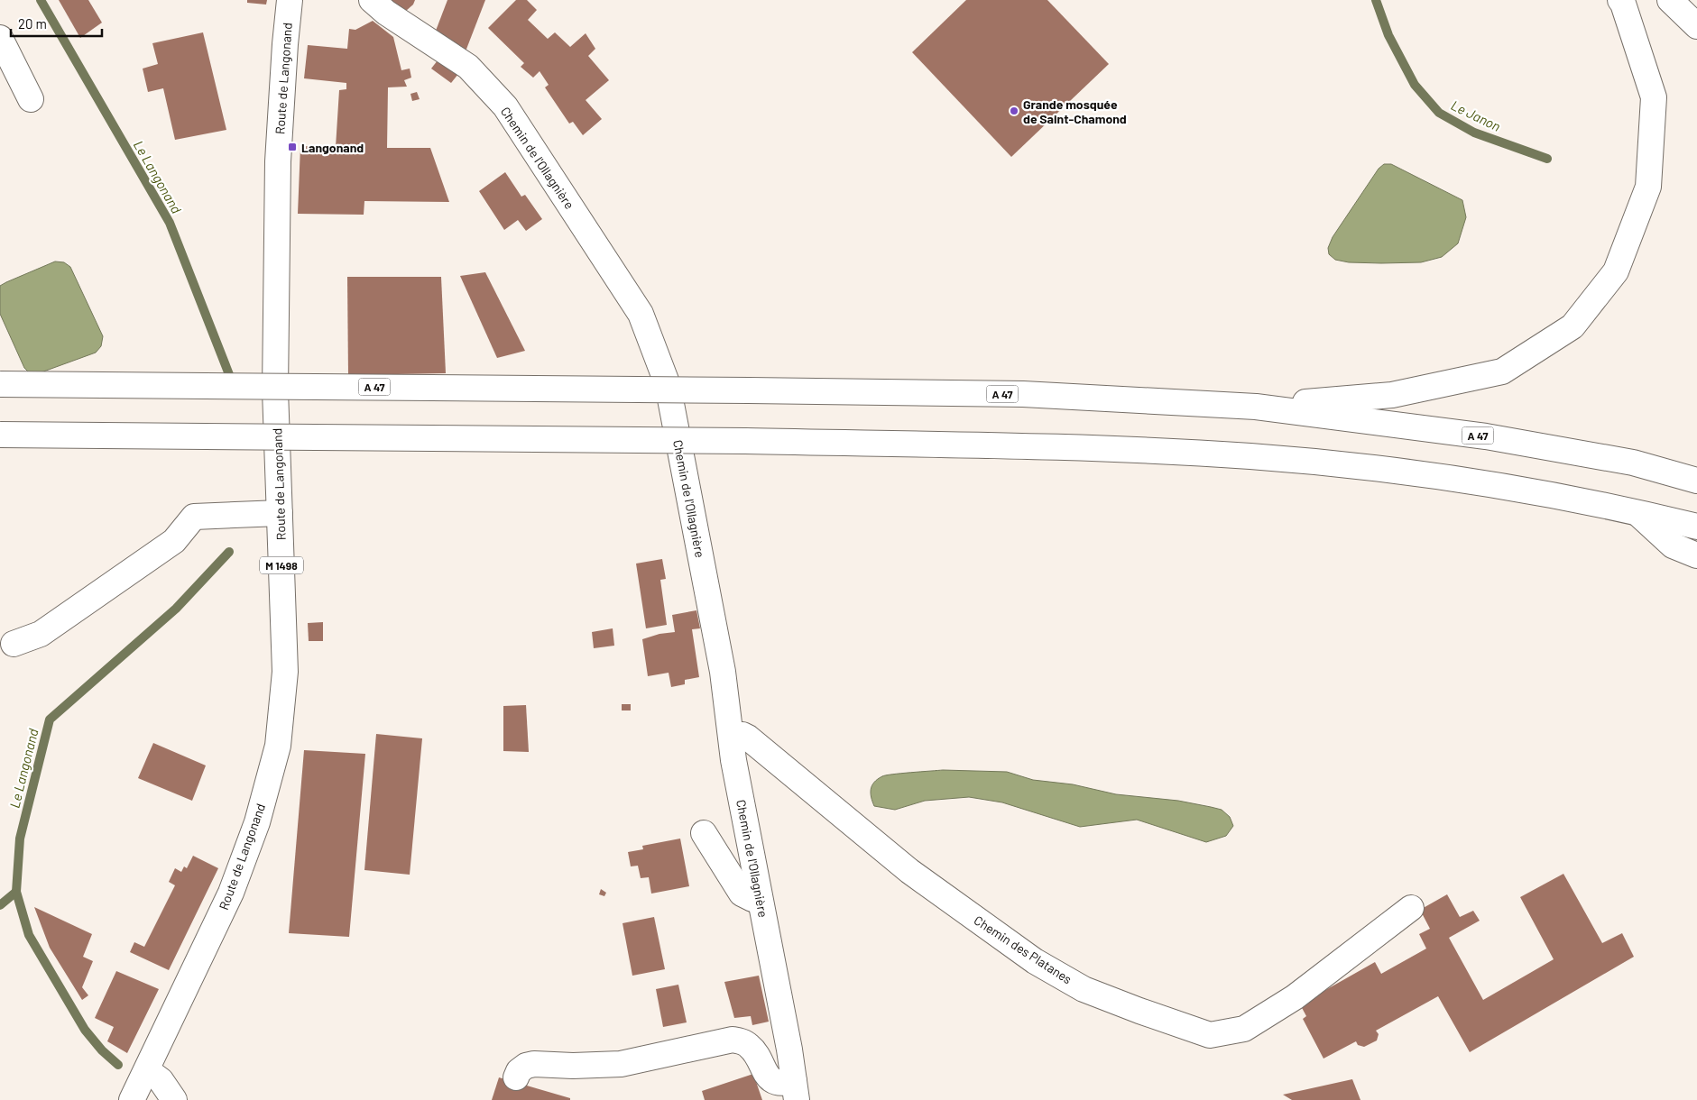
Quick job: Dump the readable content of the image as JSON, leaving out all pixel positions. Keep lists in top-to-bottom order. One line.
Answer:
{"streets":{"main road":["Route de Langonand","Chemin de l'Ollagnière","A 47","M 1498","Chemin des Platanes"]},"crossings":[["Chemin de l'Ollagnière","Chemin des Platanes"]],"water":["Le Janon","Le Langonand"],"places":{"other":["Grande mosquée de Saint-Chamond"],"transit":["Langonand"]},"scale_bar":"20 m"}
